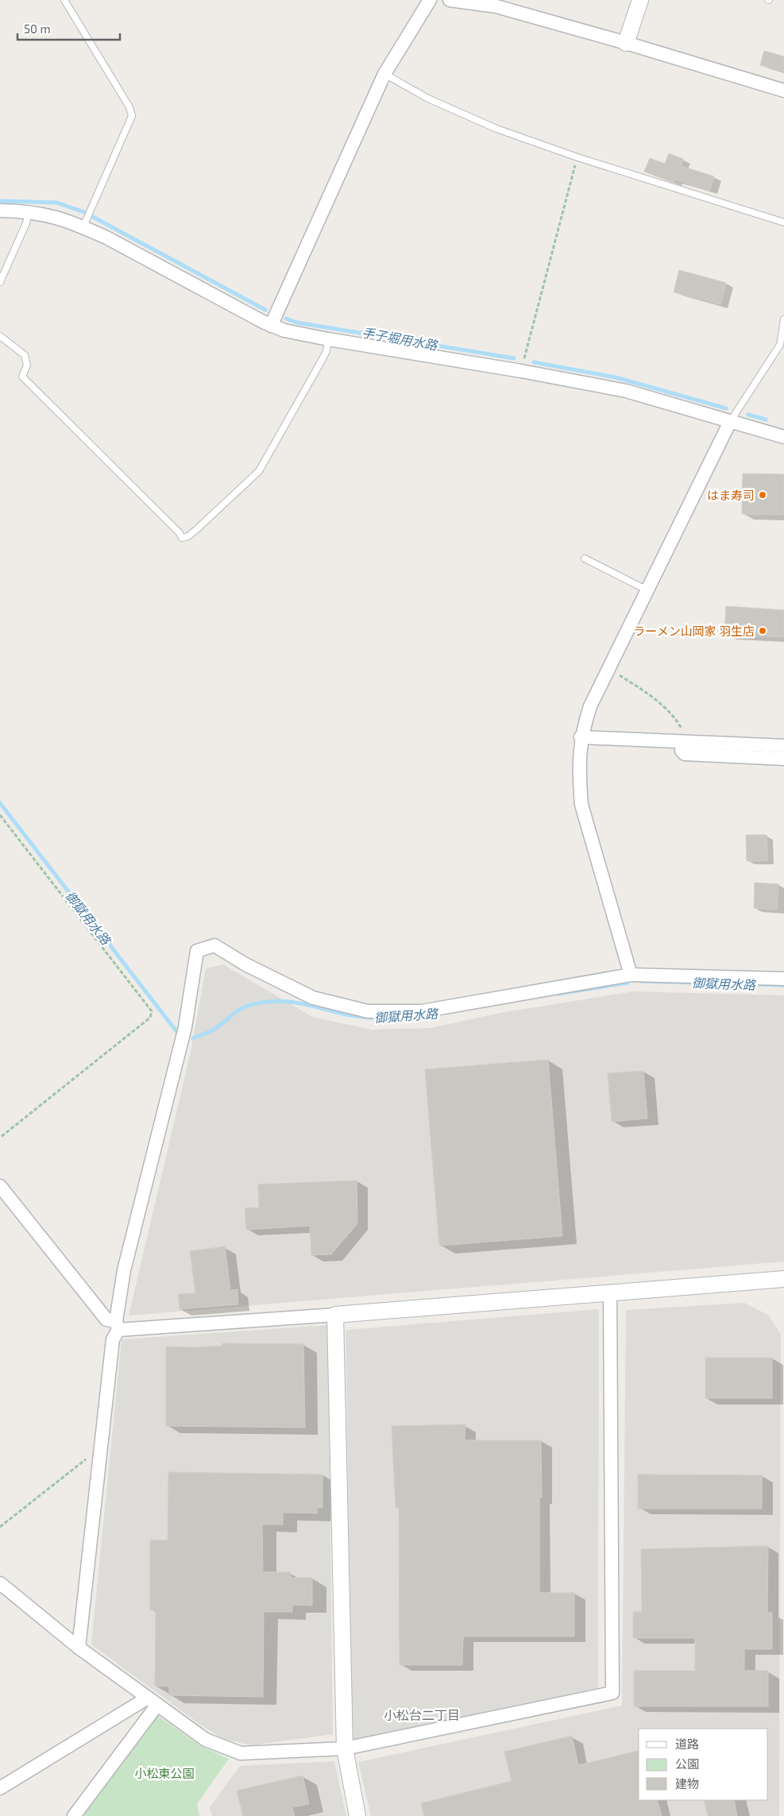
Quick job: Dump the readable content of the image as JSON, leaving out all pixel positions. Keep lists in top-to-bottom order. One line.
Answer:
{"districts":["小松台二丁目"],"water":["手子堀用水路","御獄用水路"],"parks":["小松東公園"],"places":["はま寿司","ラーメン山岡家 羽生店"],"legend":["道路","公園","建物"],"scale_bar":"50 m"}
